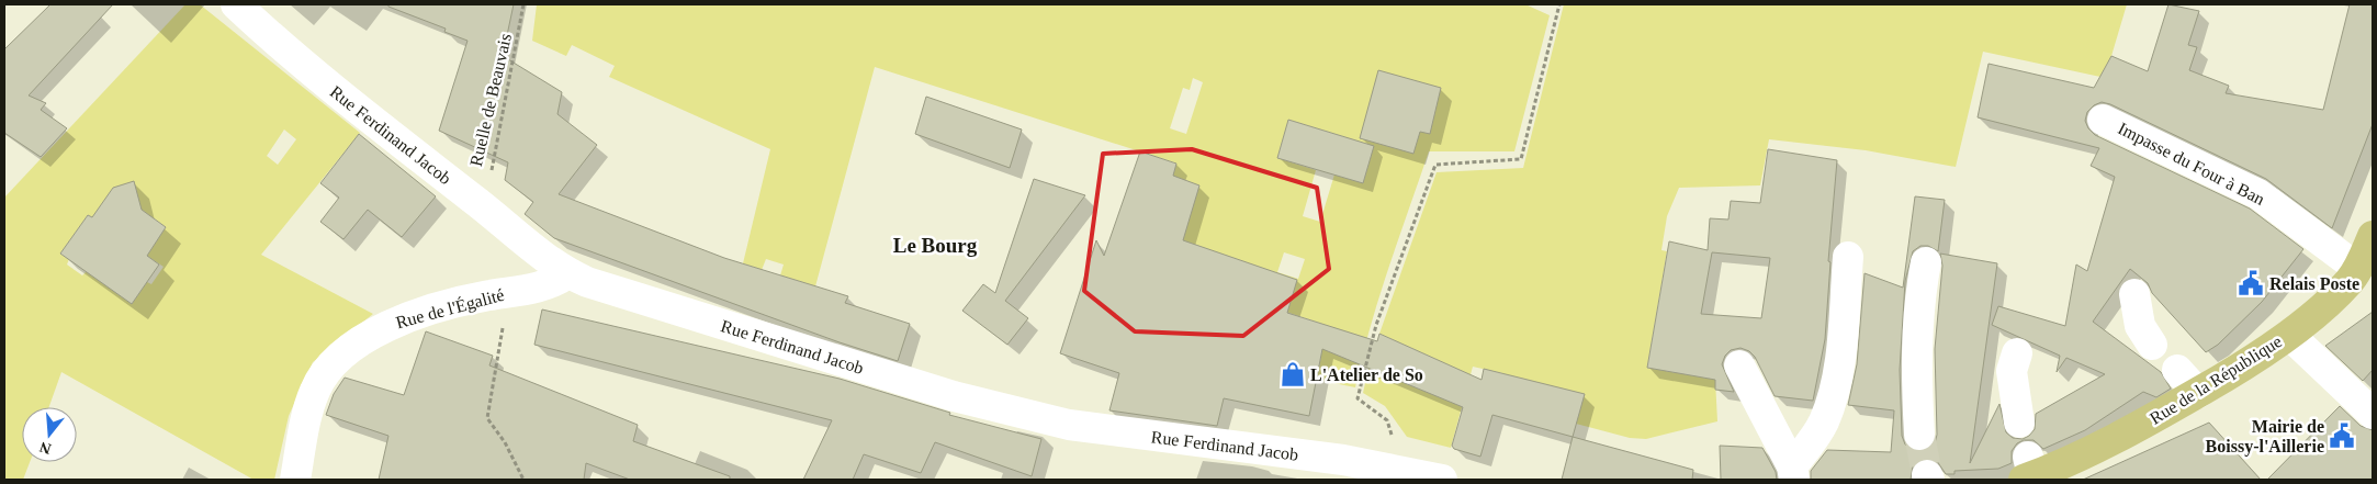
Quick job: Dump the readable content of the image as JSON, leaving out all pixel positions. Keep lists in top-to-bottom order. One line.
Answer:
{"streets":{"main road":["Rue de la République"],"street":["Rue Ferdinand Jacob","Impasse du Four à Ban","Rue de l'Égalité"],"path":["Ruelle de Beauvais"]},"crossings":[["Ruelle de Beauvais","Rue Ferdinand Jacob"],["Rue Ferdinand Jacob","Rue de l'Égalité"],["Impasse du Four à Ban","Rue de la République"]],"districts":["Le Bourg"],"places":{"public building":["Relais Poste","Mairie de Boissy-l'Aillerie"],"shop":["L'Atelier de So"]},"north":"bottom"}
